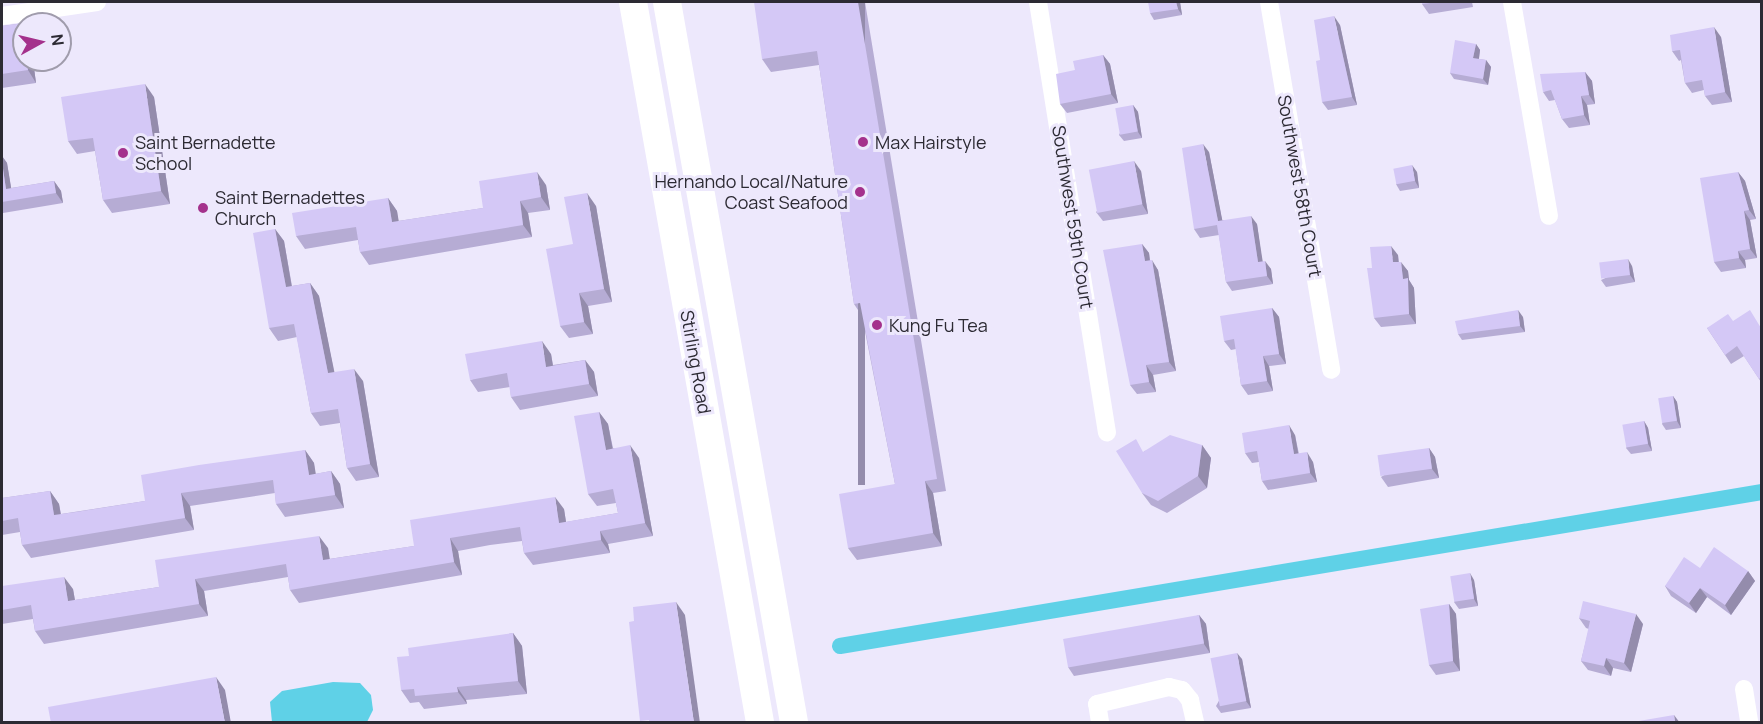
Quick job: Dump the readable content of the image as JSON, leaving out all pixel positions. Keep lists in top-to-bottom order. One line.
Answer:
{"streets":{"main road":["Stirling Road"],"street":["Southwest 58th Court","Southwest 59th Court"]},"places":["Max Hairstyle","Saint Bernadette School","Hernando Local/Nature Coast Seafood","Saint Bernadettes Church","Kung Fu Tea"],"north":"right"}
